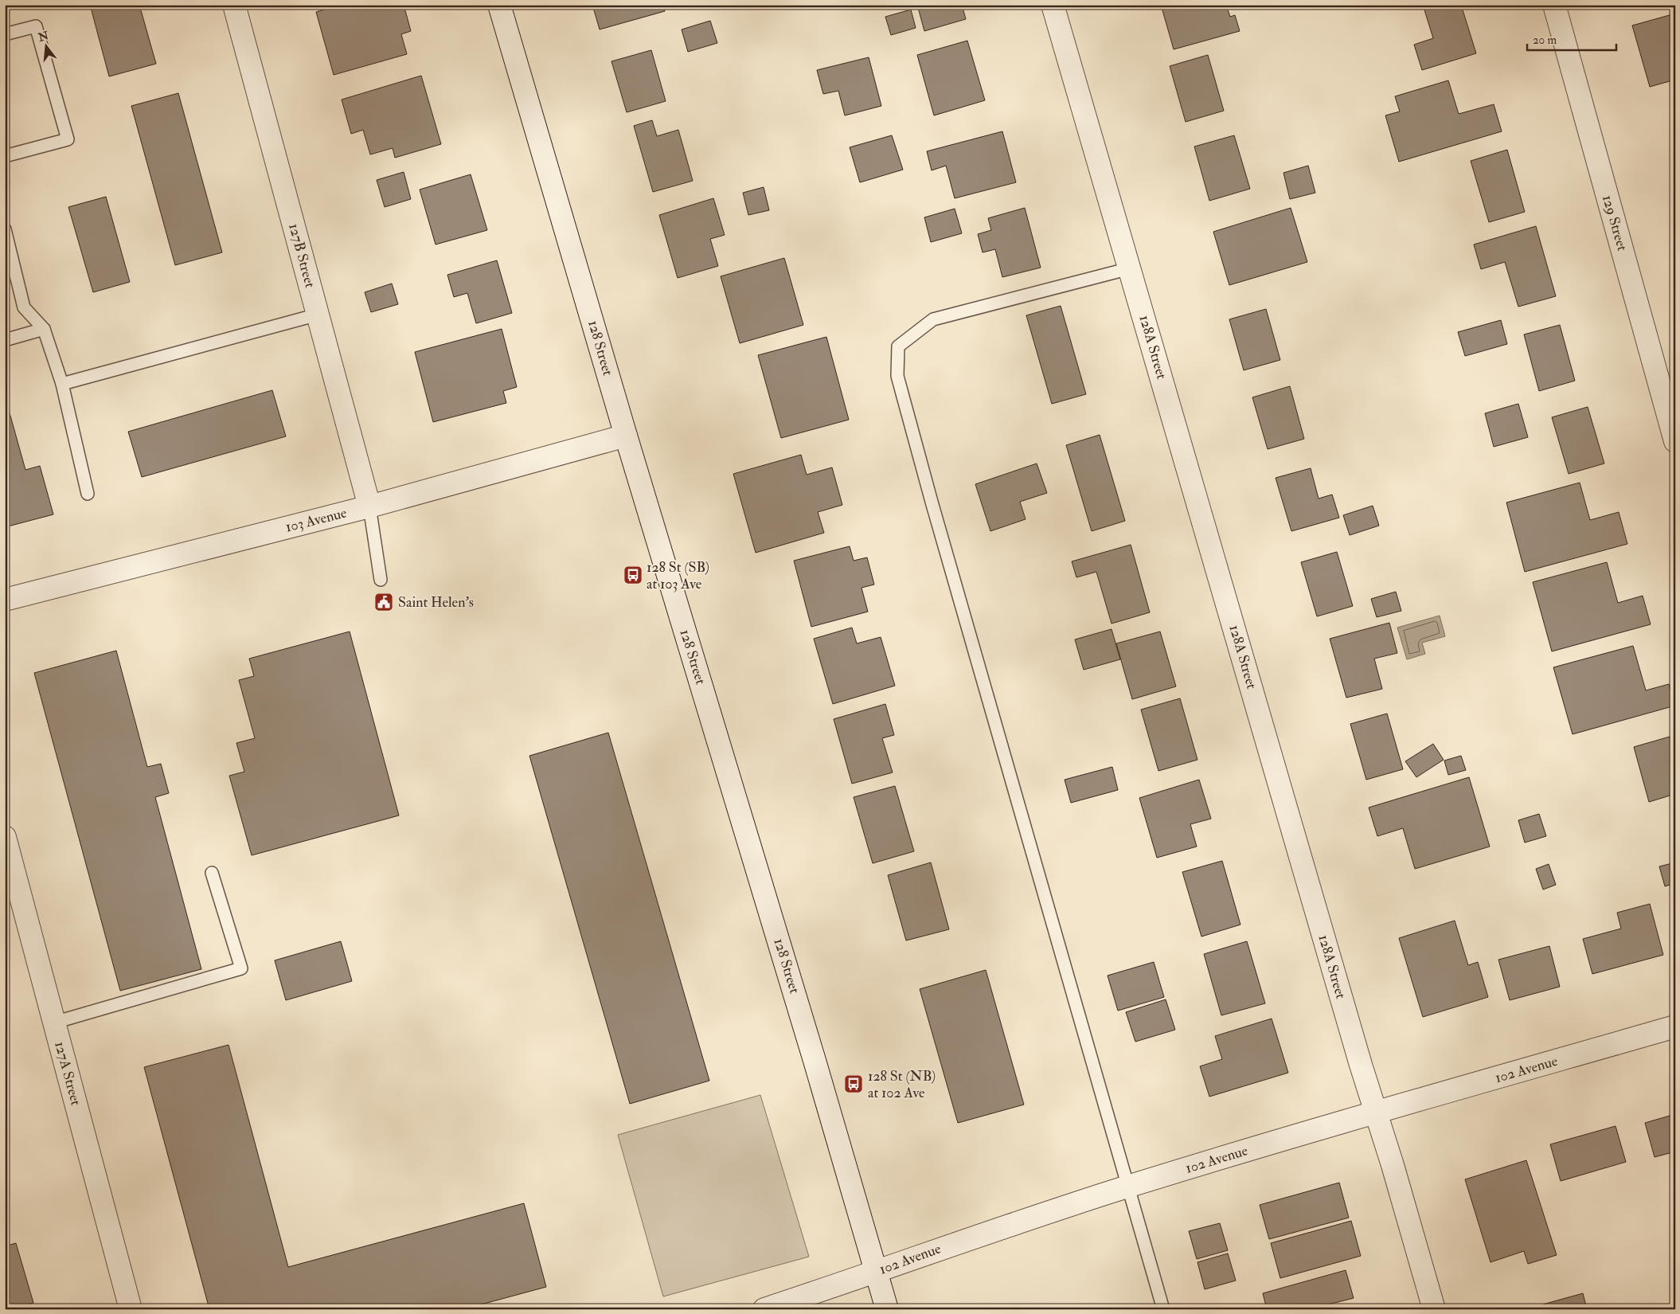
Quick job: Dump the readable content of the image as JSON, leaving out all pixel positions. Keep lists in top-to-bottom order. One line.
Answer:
{"streets":{"street":["129 Street","127B Street","128A Street","128 Street","103 Avenue","102 Avenue","127A Street"]},"crossings":[["127B Street","103 Avenue"],["128A Street","102 Avenue"],["128 Street","103 Avenue"],["128 Street","102 Avenue"]],"places":{"bus stop":["128 St (SB) at 103 Ave","128 St (NB) at 102 Ave"],"public building":["Saint Helen's"]},"scale_bar":"20 m","north":"top"}
